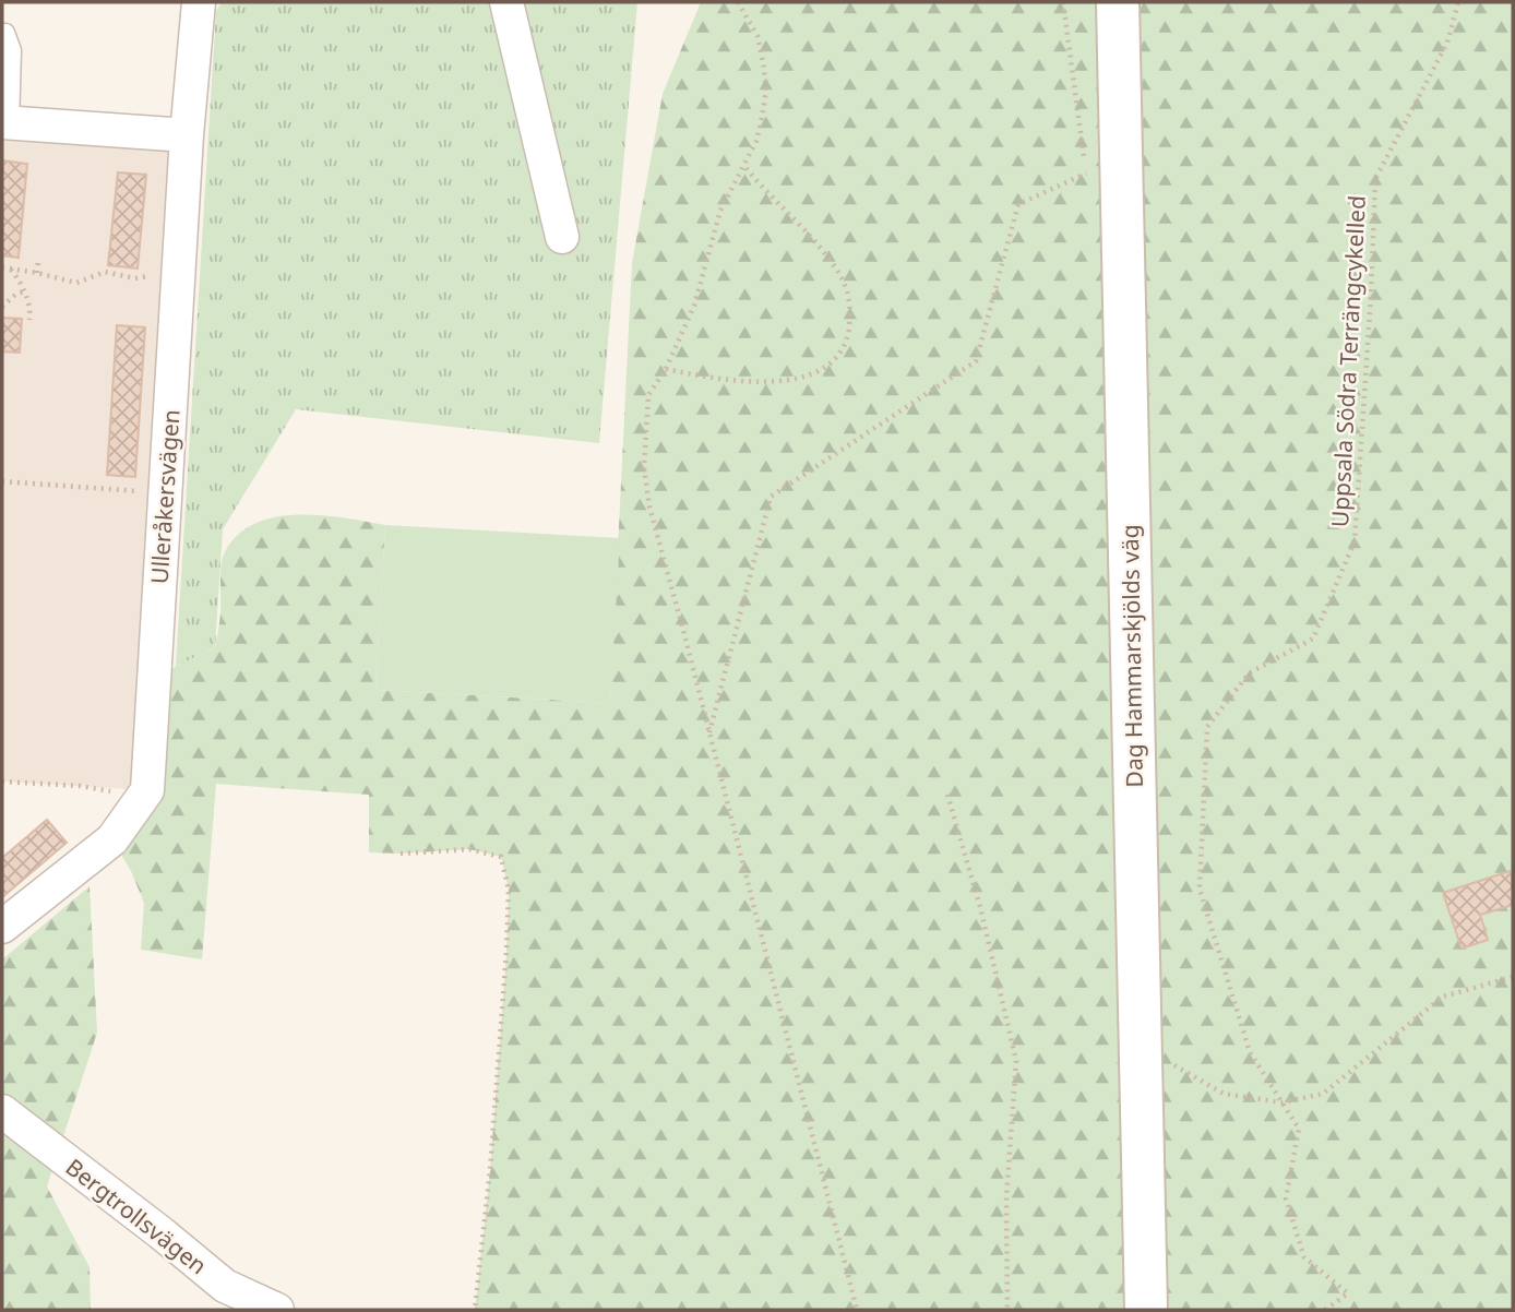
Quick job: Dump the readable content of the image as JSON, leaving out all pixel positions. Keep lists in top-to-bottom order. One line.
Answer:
{"streets":{"main road":["Dag Hammarskjölds väg"],"street":["Ulleråkersvägen","Bergtrollsvägen"],"path":["Uppsala Södra Terrängcykelled"]}}
